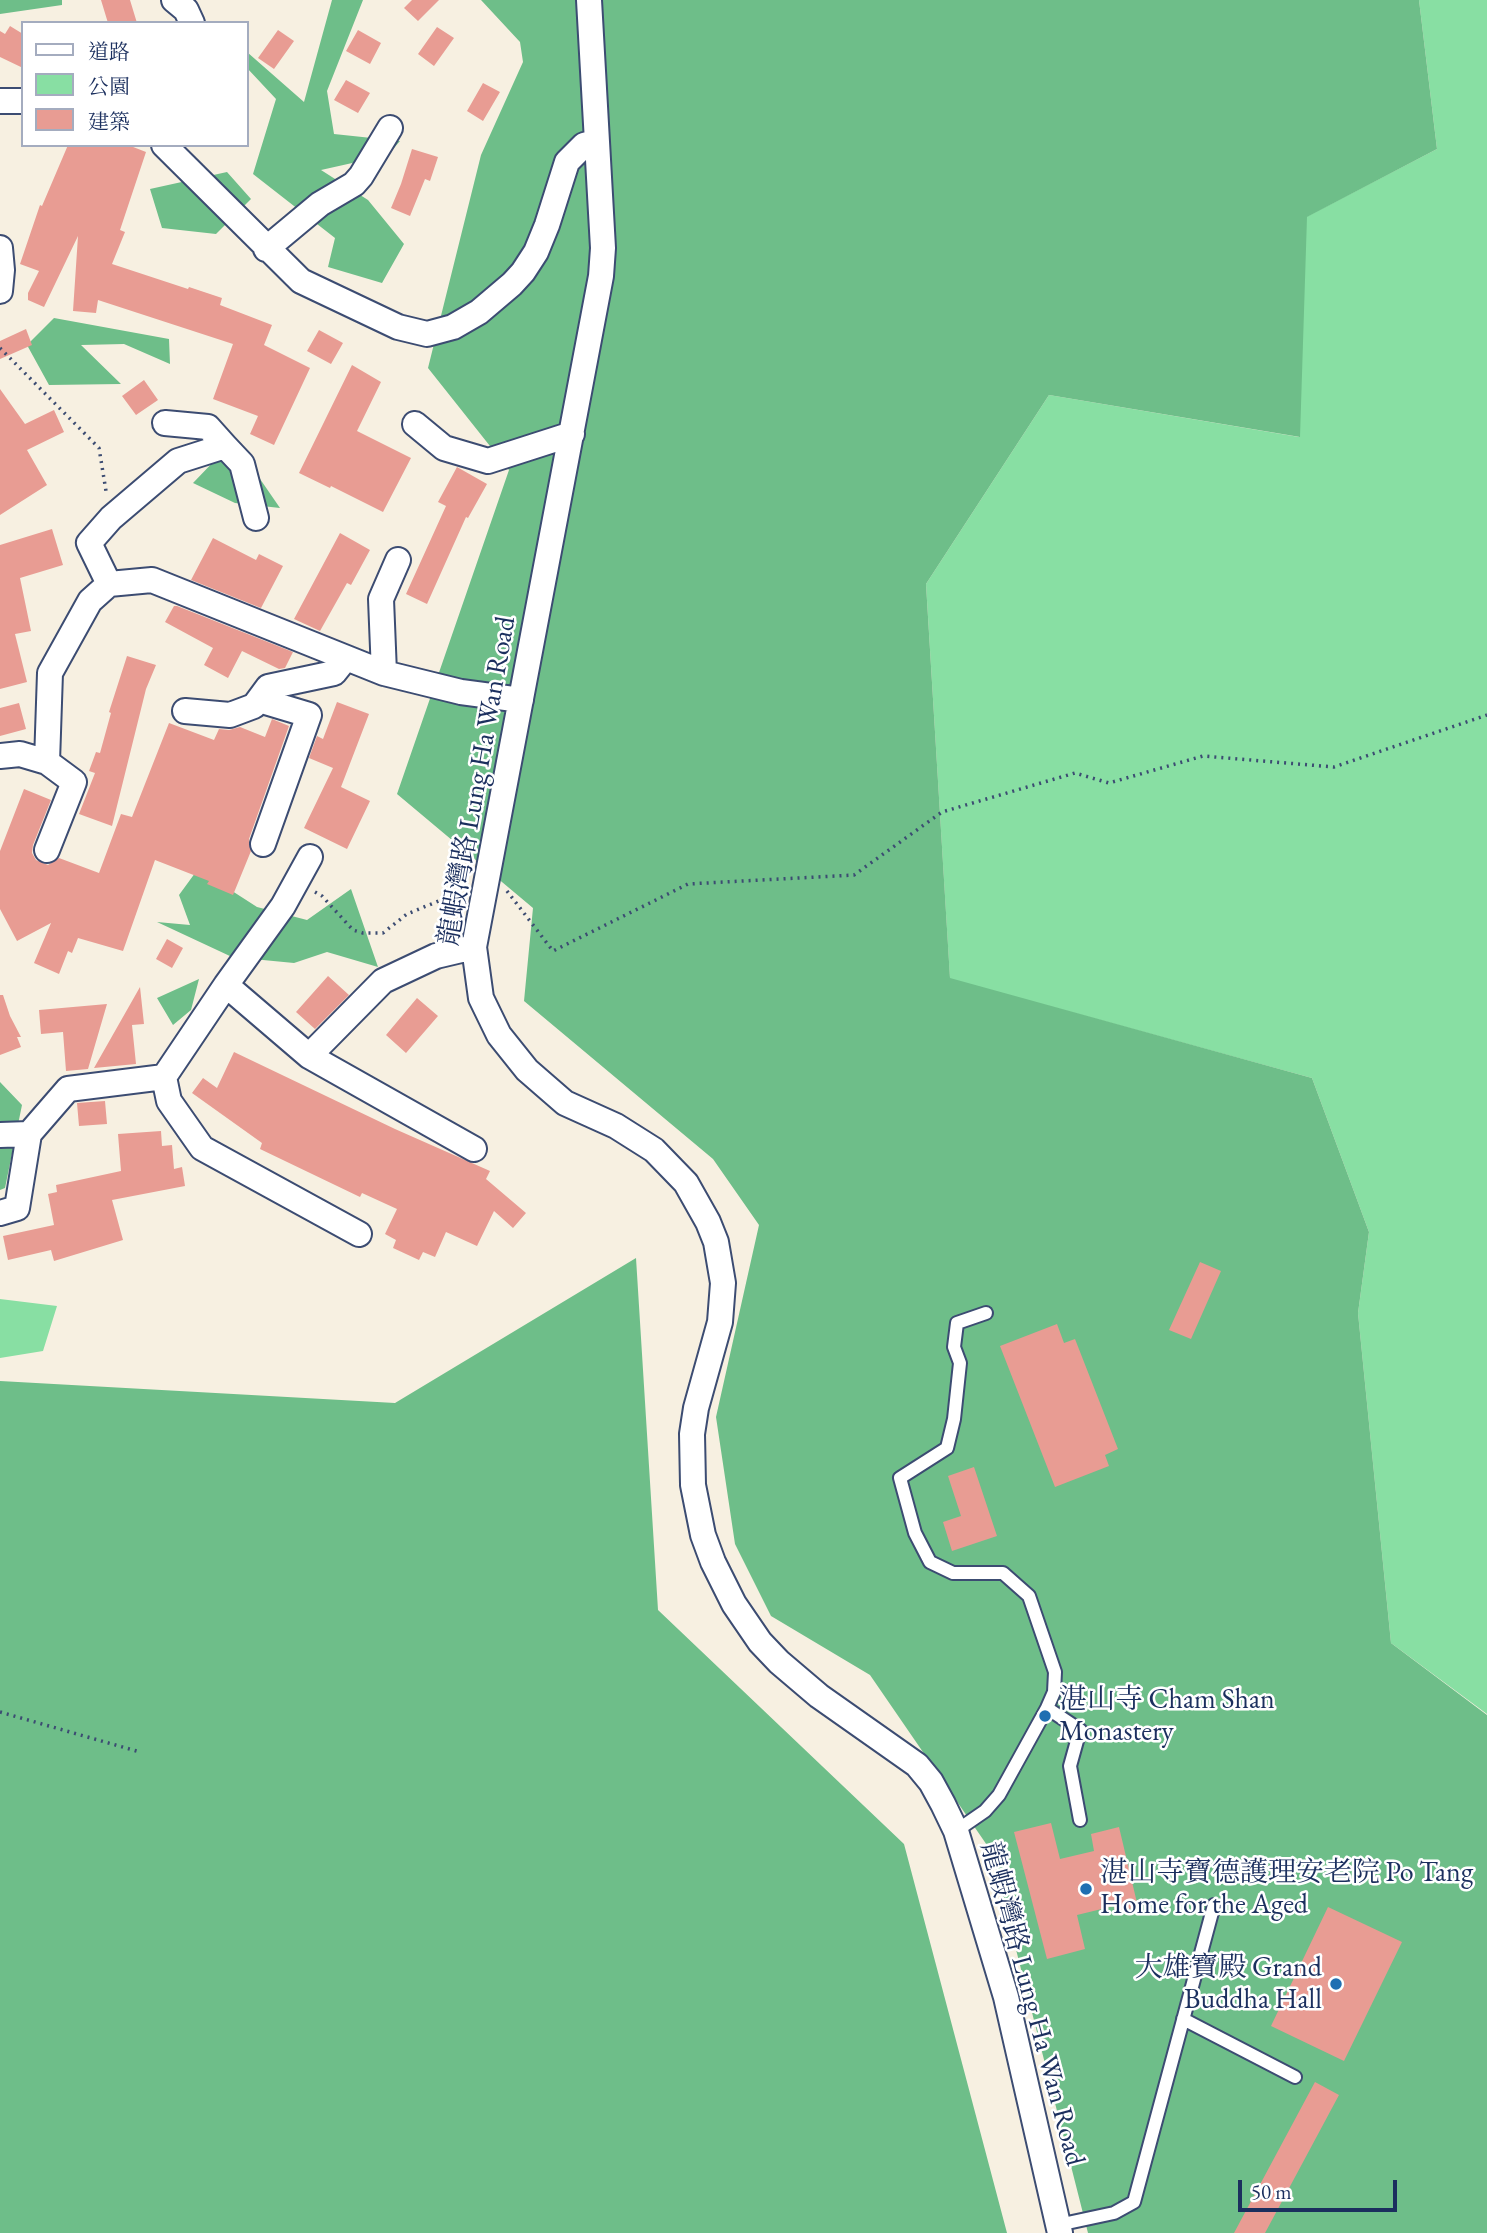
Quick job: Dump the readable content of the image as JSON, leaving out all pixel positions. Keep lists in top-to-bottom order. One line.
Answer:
{"streets":{"street":["龍蝦灣路 Lung Ha Wan Road"]},"places":["湛山寺 Cham Shan Monastery","湛山寺寶德護理安老院 Po Tang Home for the Aged","大雄寶殿 Grand Buddha Hall"],"legend":["道路","公園","建築"],"scale_bar":"50 m"}
